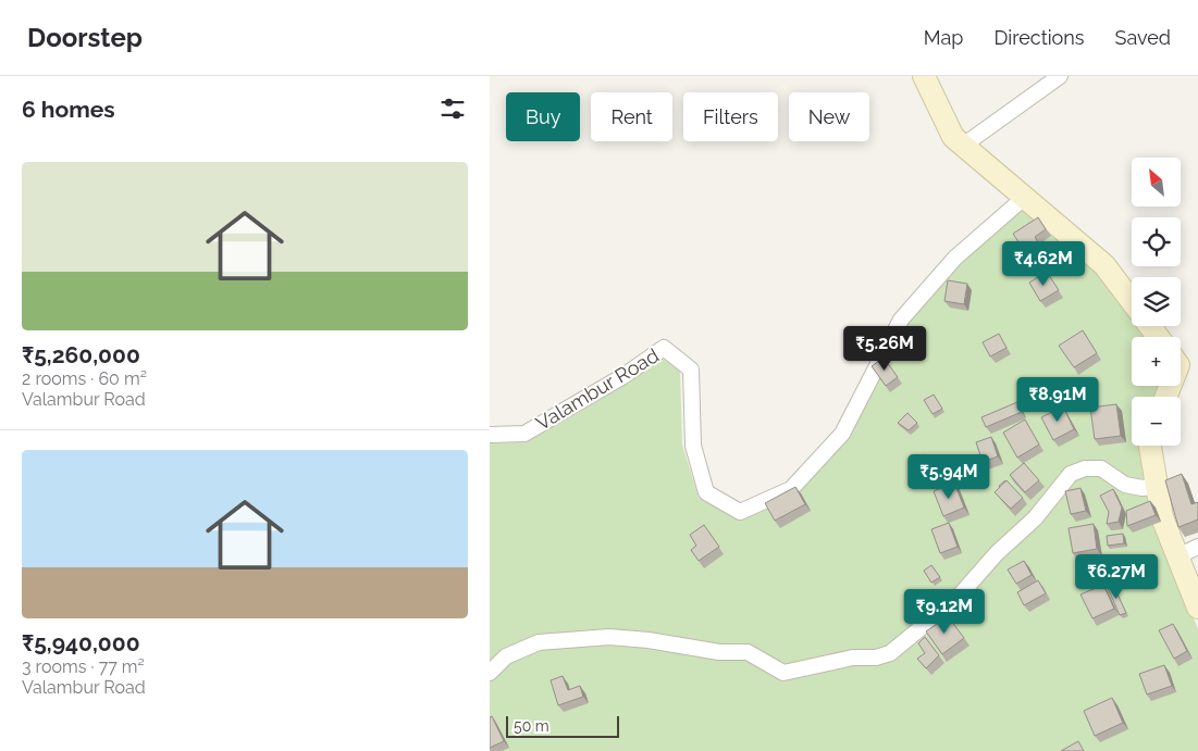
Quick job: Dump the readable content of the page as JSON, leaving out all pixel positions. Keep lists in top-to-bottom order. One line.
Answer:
{"streets":{"street":["Valambur Road"]},"scale_bar":"50 m","north":"top left","page":{"header":"Doorstep","nav":["Map","Directions","Saved"],"heading":"6 homes","chip":["Buy","Rent","Filters","New"],"list":[{"name":"₹5,260,000","note":"2 rooms · 60 m² · Valambur Road"},{"name":"₹5,940,000","note":"3 rooms · 77 m² · Valambur Road"}],"map_buttons":["+","−"],"price":["₹4.62M","₹5.26M","₹8.91M","₹5.94M","₹6.27M","₹9.12M"],"scale":"50 m"}}
